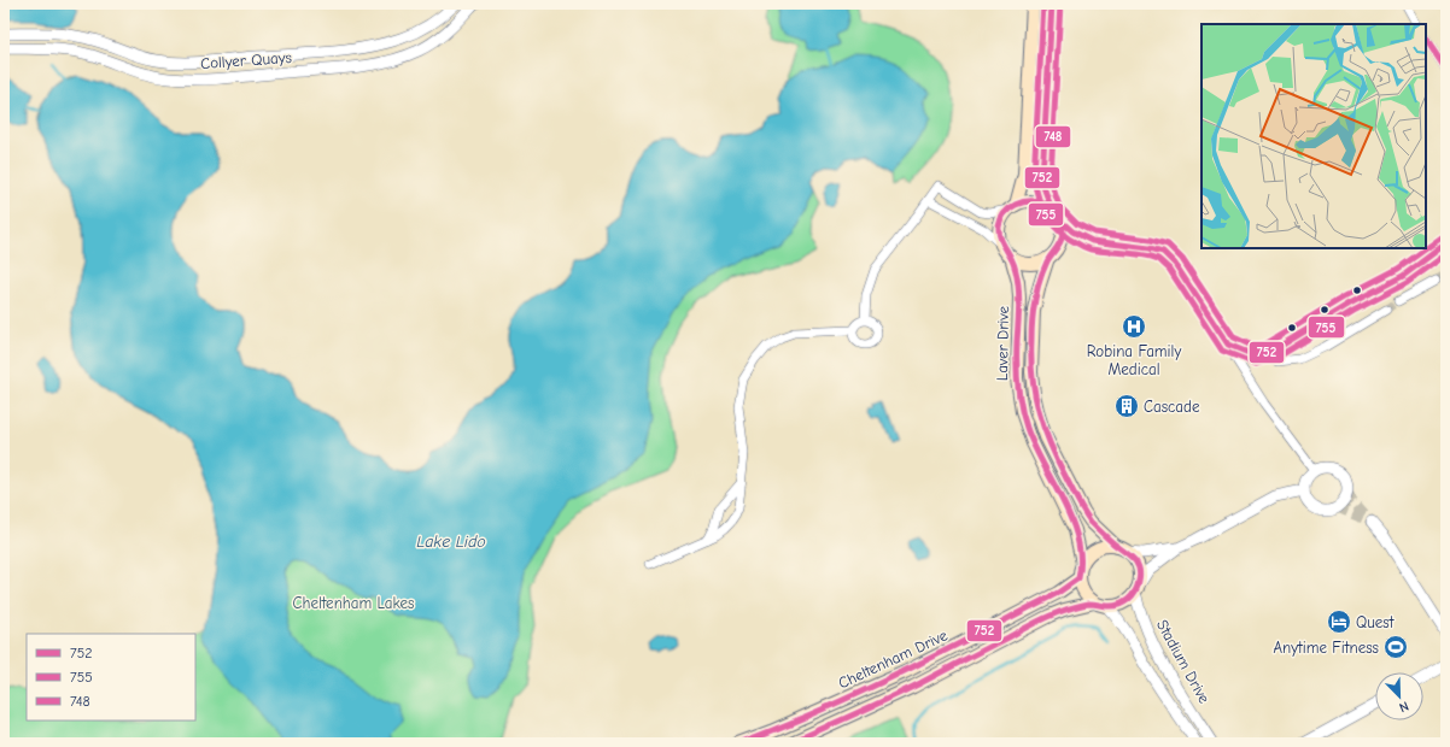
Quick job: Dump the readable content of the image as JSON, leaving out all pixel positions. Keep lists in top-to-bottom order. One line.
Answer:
{"streets":{"main road":["Laver Drive","Cheltenham Drive"],"street":["Collyer Quays","Stadium Drive"]},"crossings":[["Laver Drive","Cheltenham Drive"],["Laver Drive","Stadium Drive"],["Cheltenham Drive","Stadium Drive"]],"water":["Lake Lido"],"parks":["Cheltenham Lakes"],"places":{"hospital":["Robina Family Medical"],"building":["Cascade"],"hotel":["Quest"],"sports":["Anytime Fitness"]},"lines":["transit line 752","transit line 755","transit line 748"],"legend":["752","755","748"],"north":"bottom right"}
